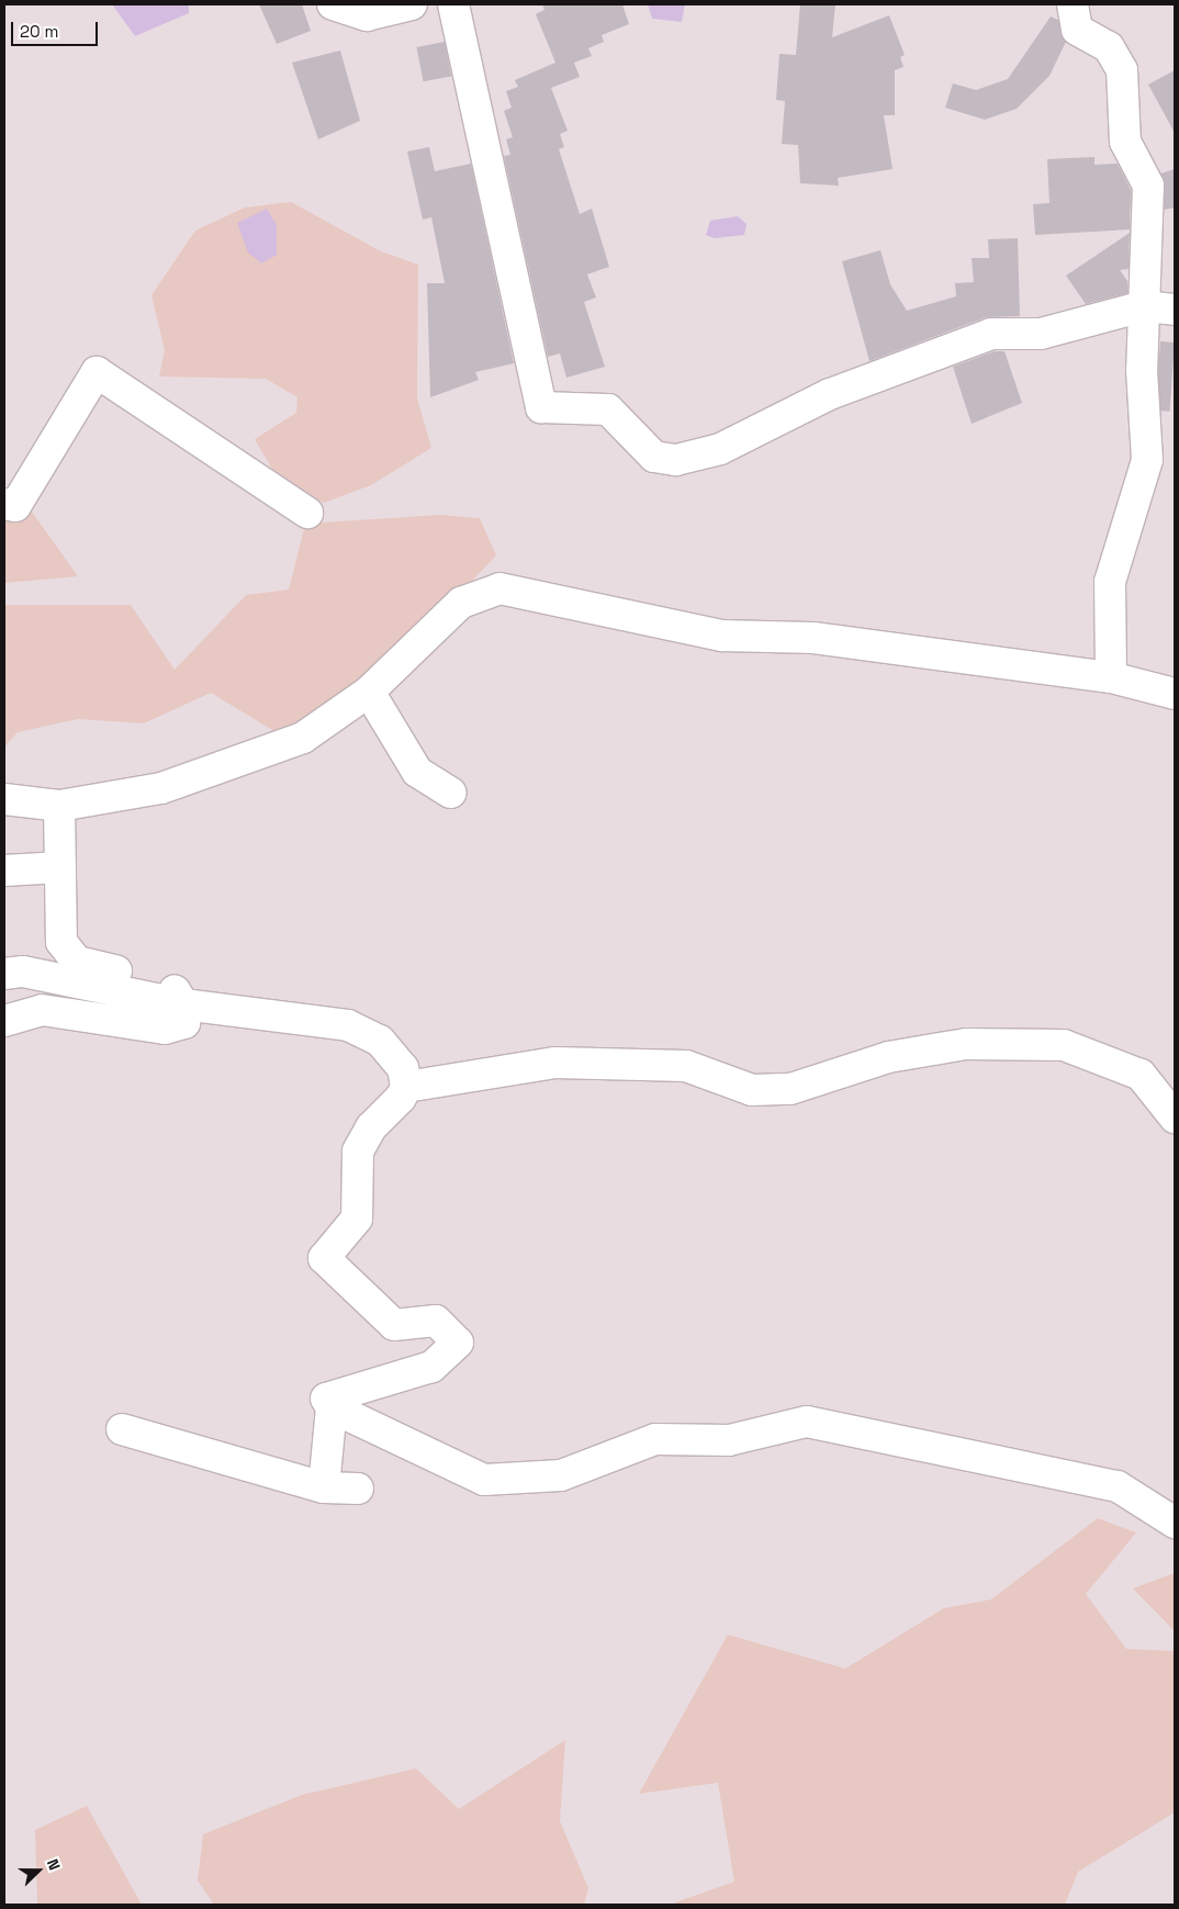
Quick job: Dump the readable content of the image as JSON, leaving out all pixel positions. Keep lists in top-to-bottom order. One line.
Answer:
{"scale_bar":"20 m","north":"right"}
